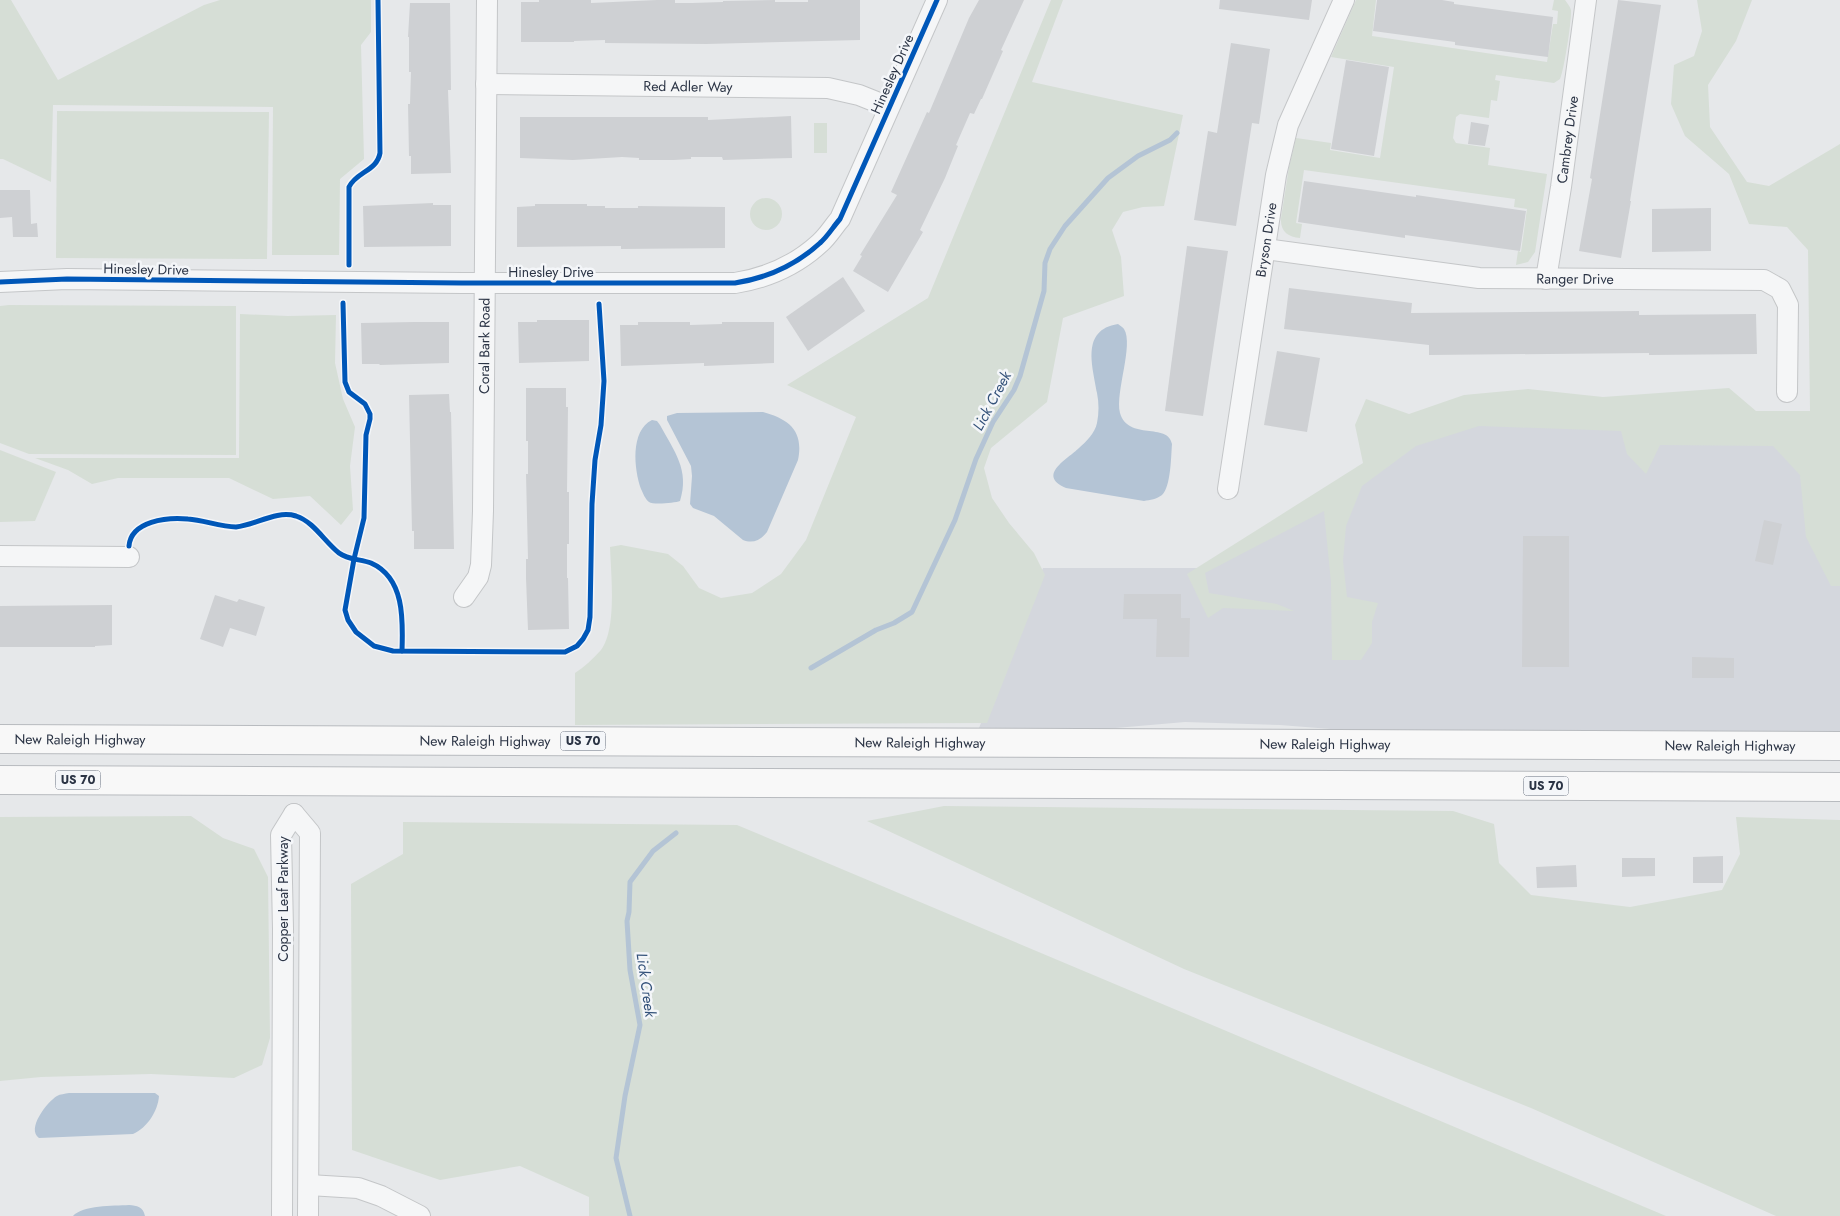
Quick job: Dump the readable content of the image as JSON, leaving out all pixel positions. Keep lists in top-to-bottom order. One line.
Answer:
{"streets":{"highway":["New Raleigh Highway","US 70"],"street":["Hinesley Drive","Red Adler Way","Cambrey Drive","Bryson Drive","Ranger Drive","Coral Bark Road","Copper Leaf Parkway"]},"crossings":[["Hinesley Drive","Red Adler Way"],["Hinesley Drive","Coral Bark Road"],["Red Adler Way","Coral Bark Road"],["Cambrey Drive","Ranger Drive"],["Bryson Drive","Ranger Drive"]],"water":["Lick Creek"]}
